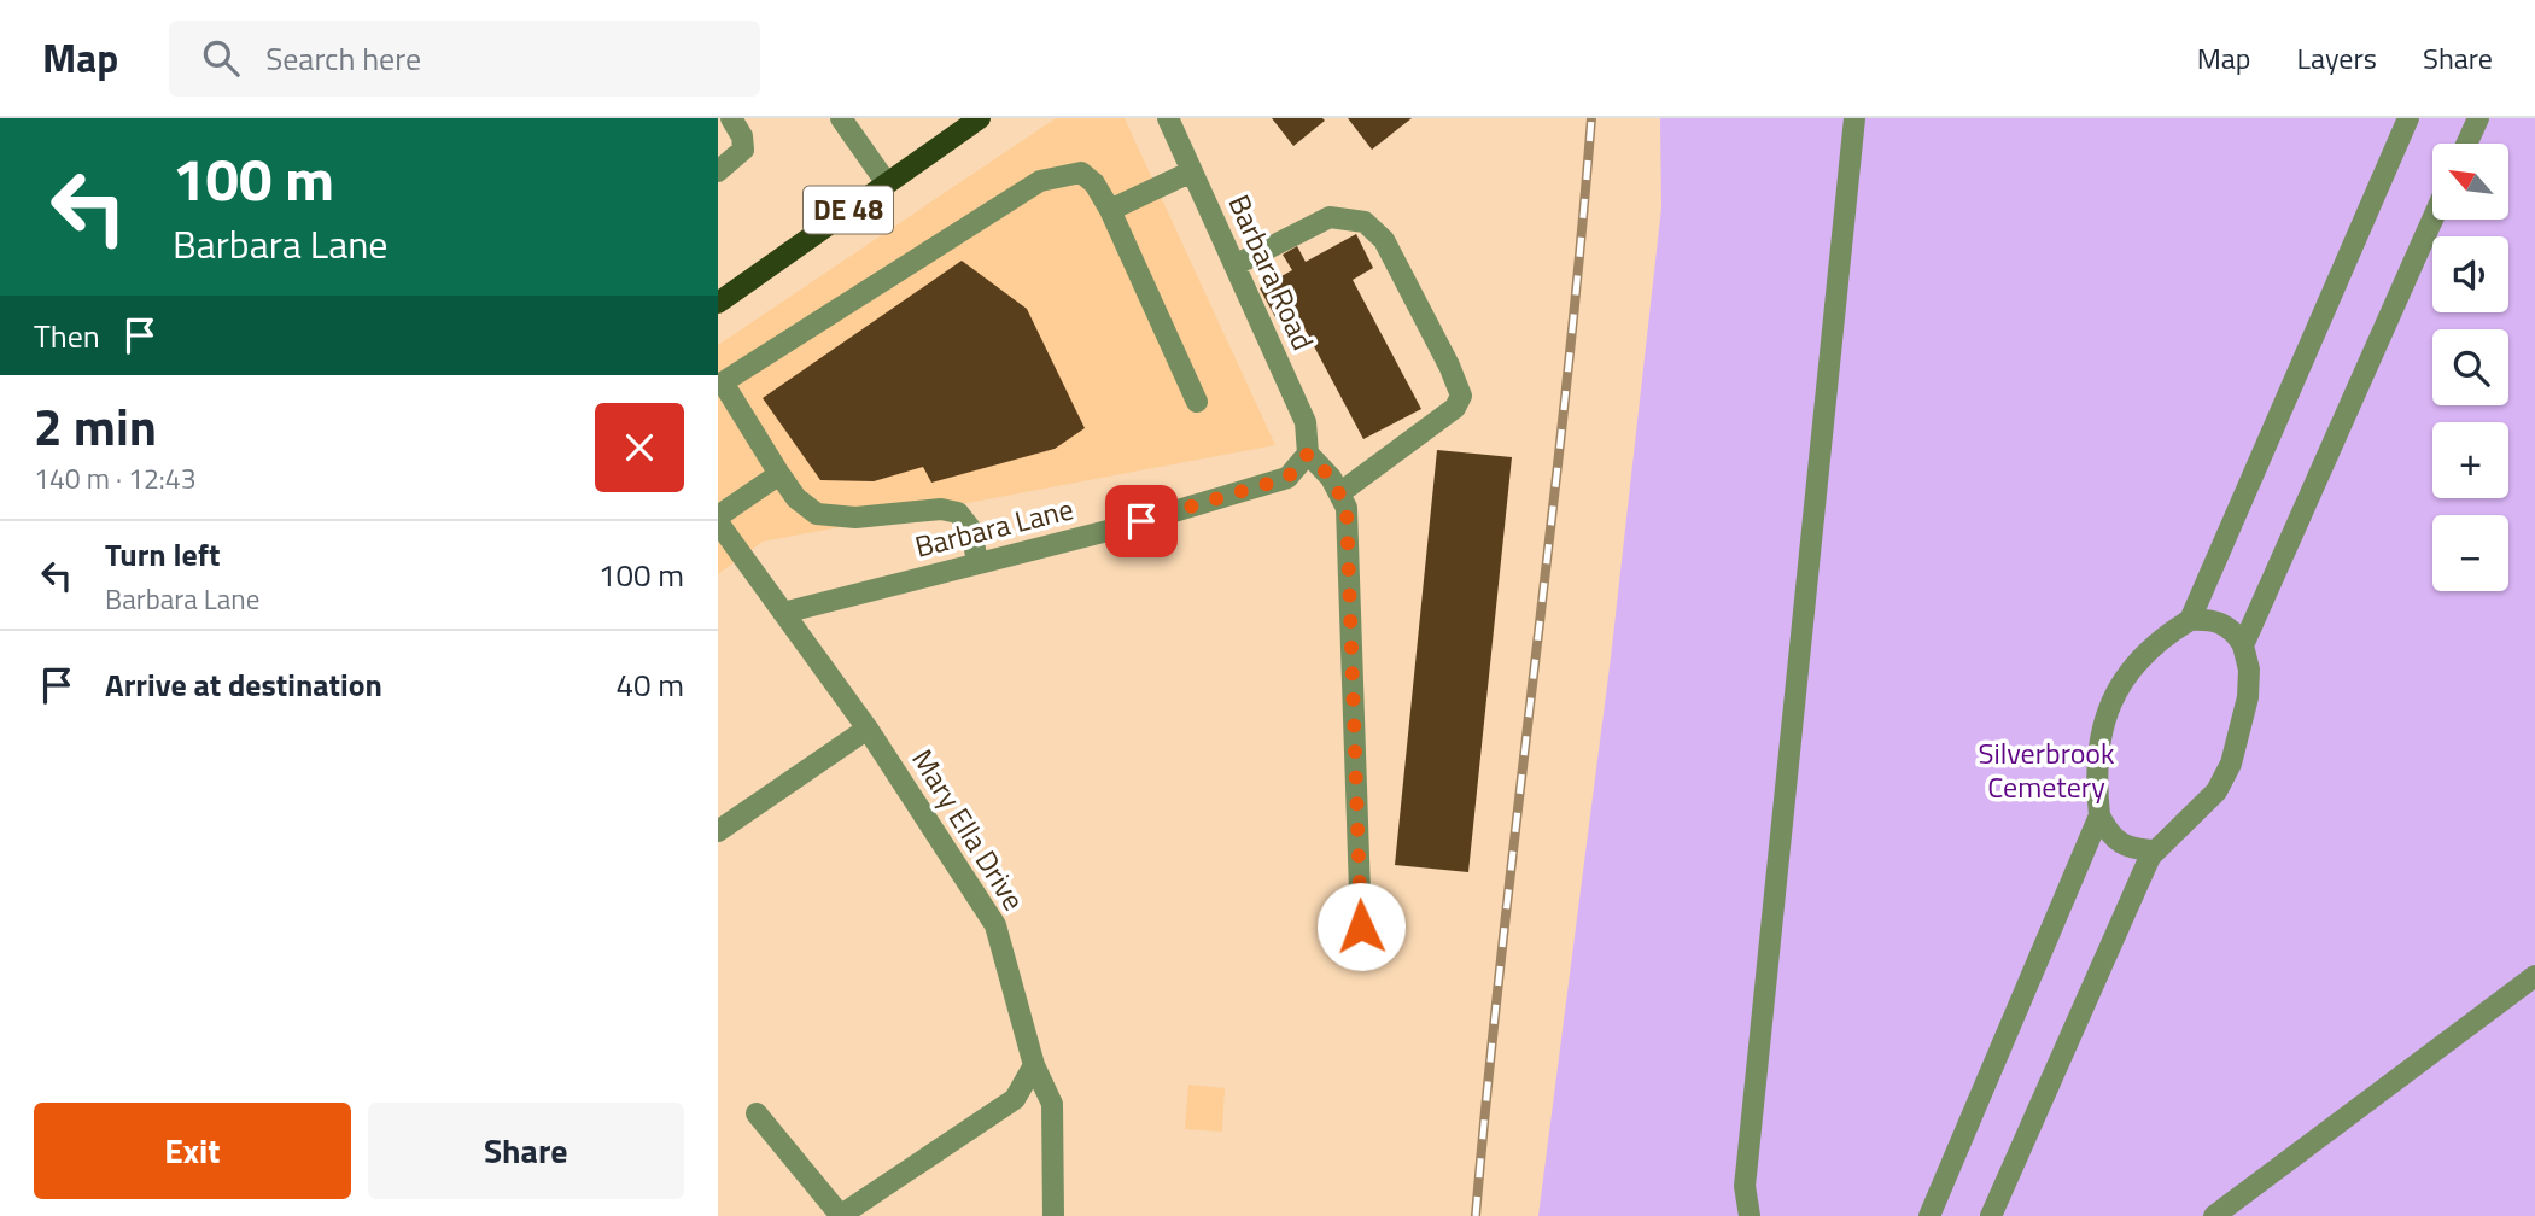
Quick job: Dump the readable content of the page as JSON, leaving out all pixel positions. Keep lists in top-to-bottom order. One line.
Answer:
{"streets":{"main road":["DE 48"],"street":["Barbara Road","Barbara Lane","Mary Ella Drive"]},"crossings":[["Barbara Road","Barbara Lane"],["Barbara Lane","Mary Ella Drive"]],"parks":["Silverbrook Cemetery"],"north":"top left","page":{"header":"Map","search":"Search here","nav":["Map","Layers","Share"],"turn":["100 m","Barbara Lane"],"map_buttons":["+","−"],"then":"Then","heading":["2 min","140 m · 12:43"],"list":[{"name":"Turn left","note":"Barbara Lane","value":"100 m"},{"name":"Arrive at destination","value":"40 m"}],"buttons":["Exit","Share"]}}
